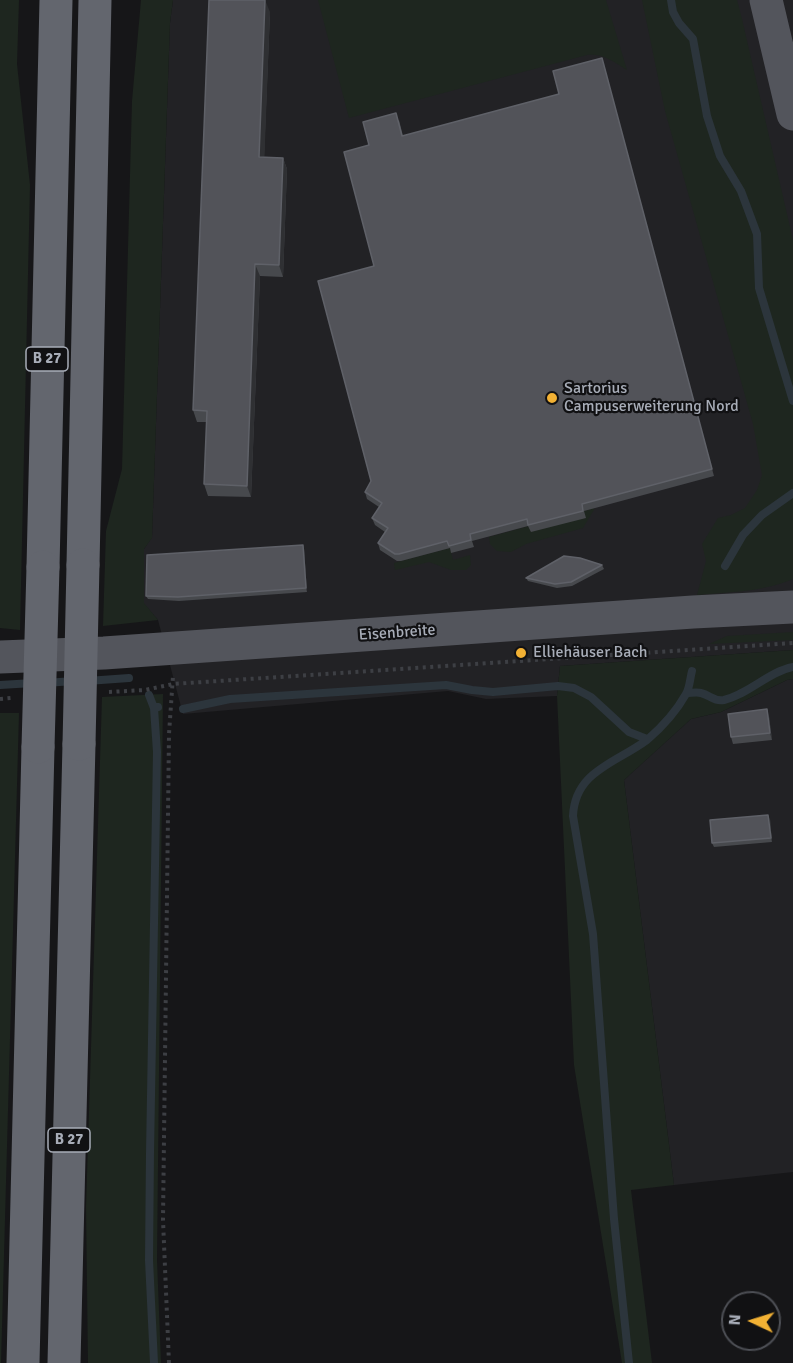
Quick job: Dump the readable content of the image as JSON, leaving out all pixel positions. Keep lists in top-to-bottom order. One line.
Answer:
{"streets":{"highway":["B 27"],"main road":["Eisenbreite"]},"places":["Sartorius Campuserweiterung Nord","Elliehäuser Bach"],"north":"left"}
